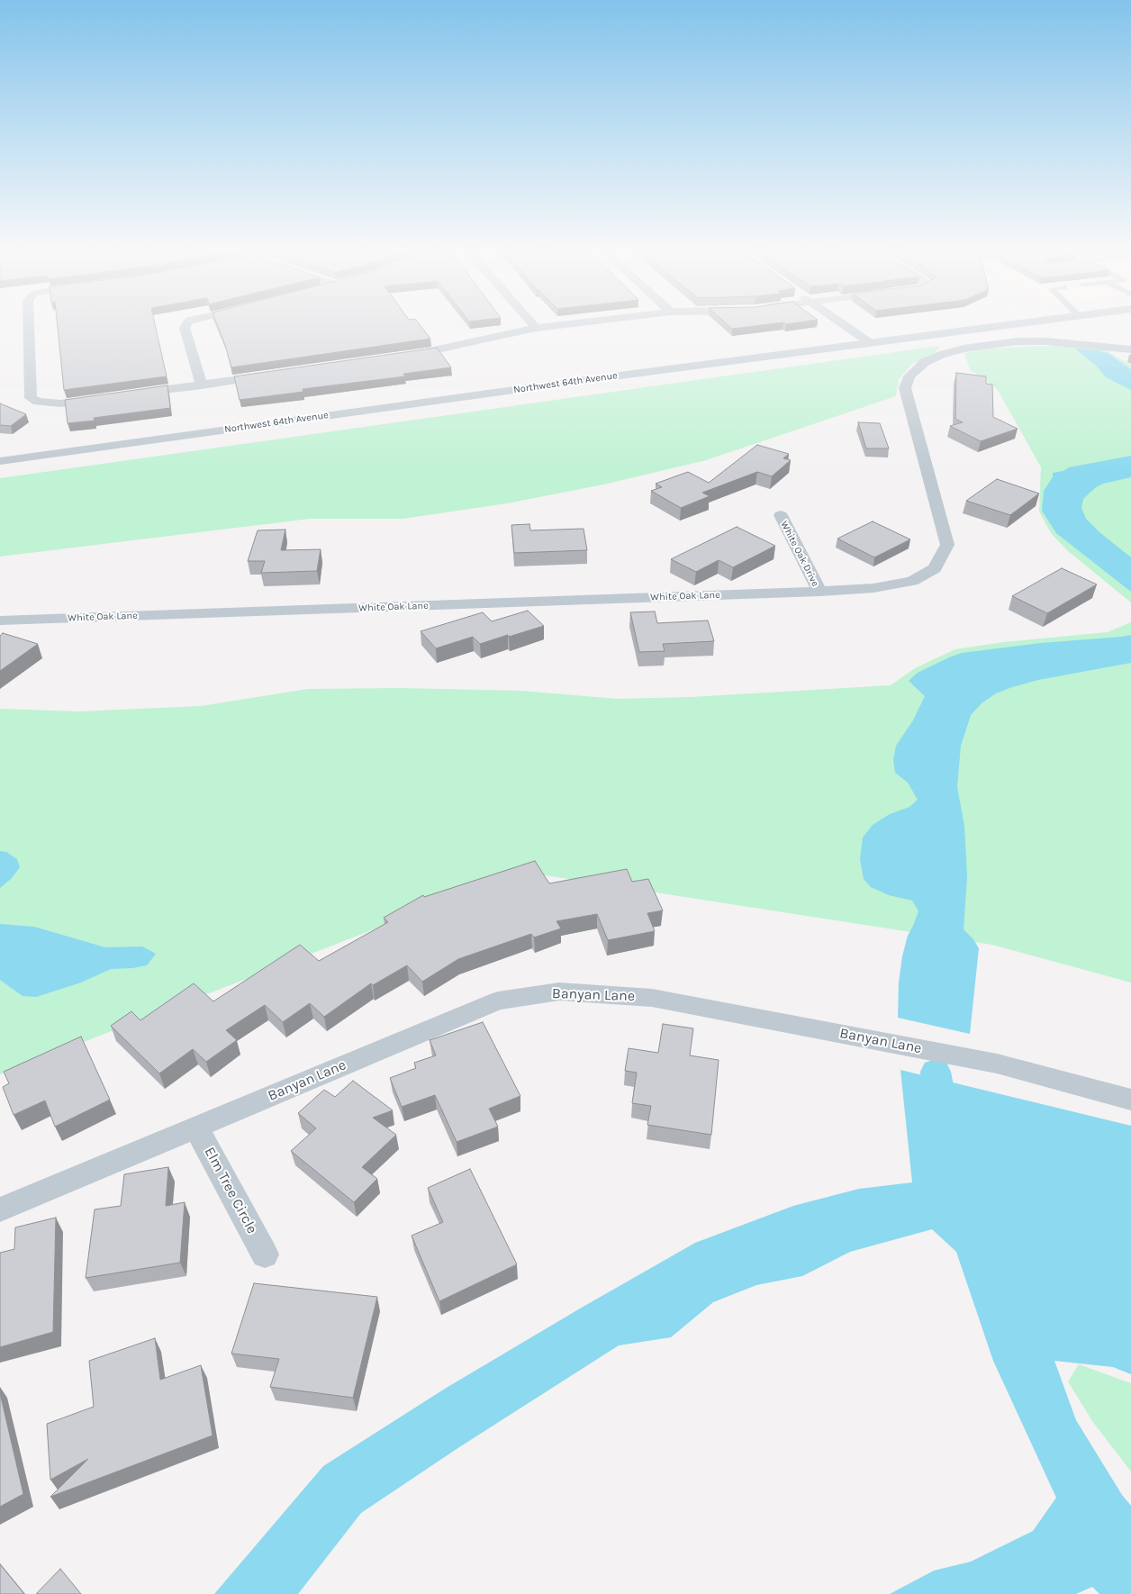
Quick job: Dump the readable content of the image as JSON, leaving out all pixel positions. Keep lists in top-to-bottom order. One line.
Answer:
{"streets":{"street":["Northwest 64th Avenue","White Oak Drive","White Oak Lane","Banyan Lane","Elm Tree Circle"]},"crossings":[["White Oak Drive","White Oak Lane"],["Banyan Lane","Elm Tree Circle"]]}
